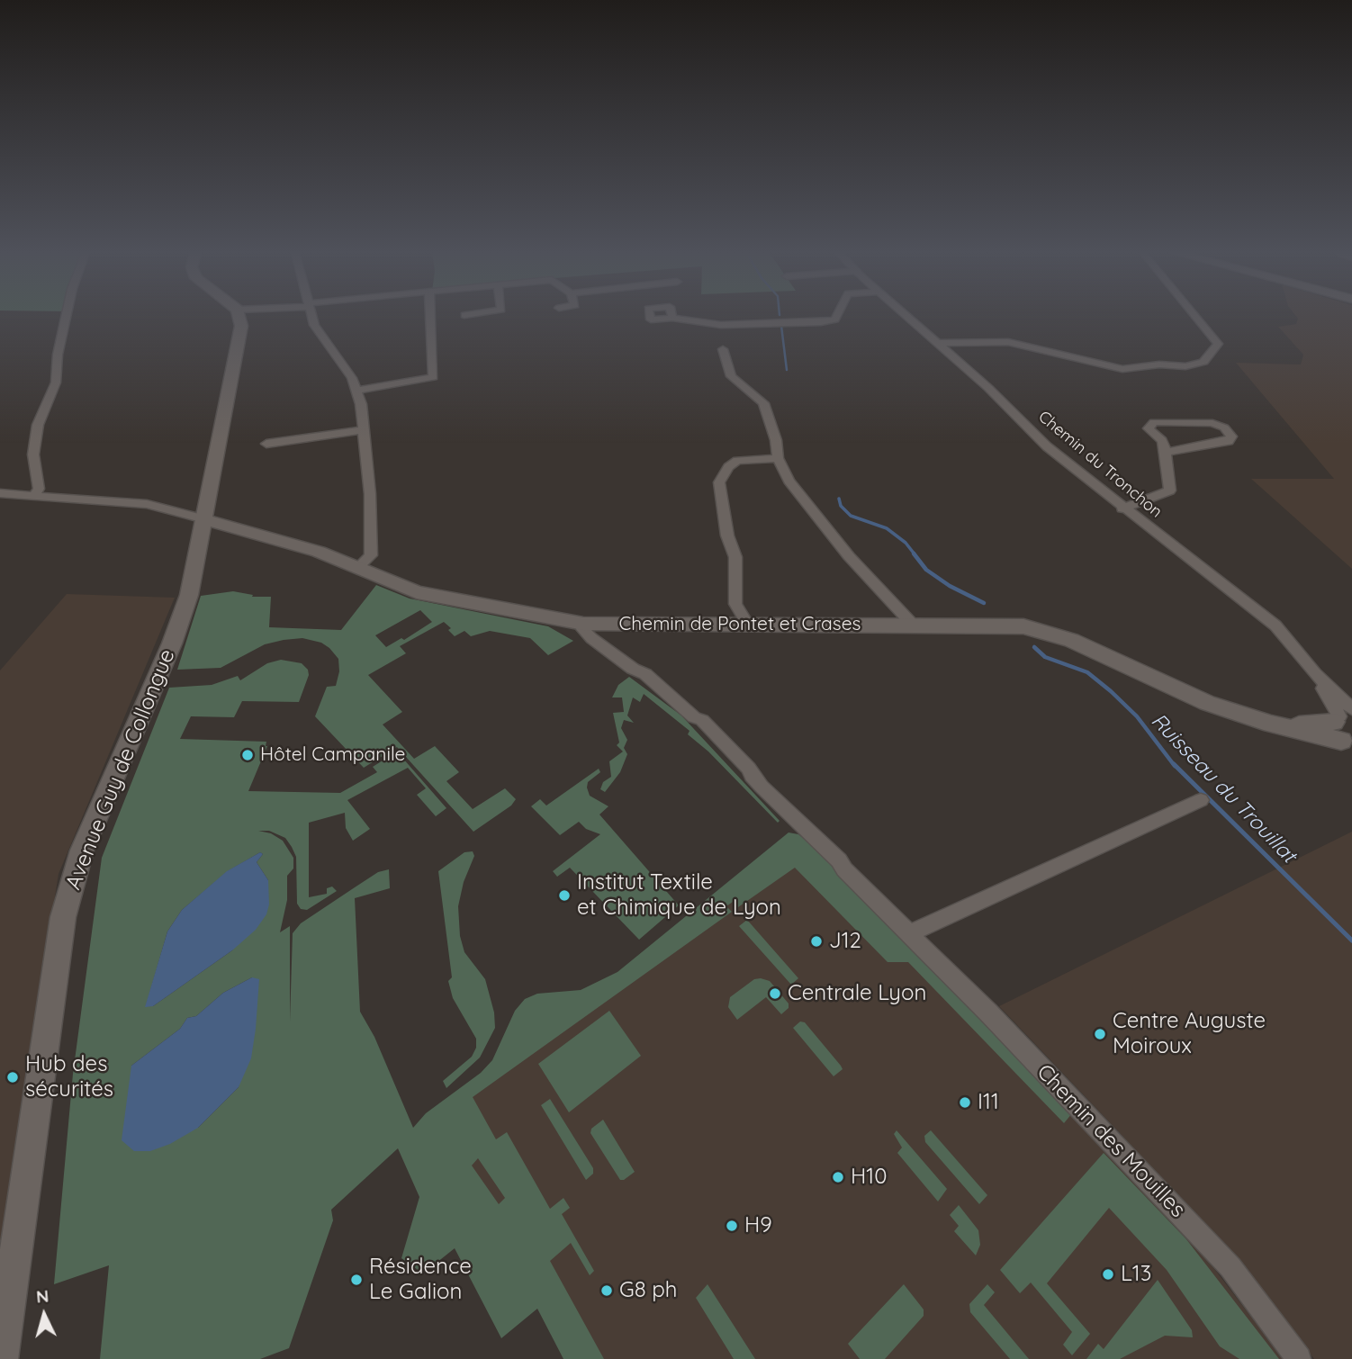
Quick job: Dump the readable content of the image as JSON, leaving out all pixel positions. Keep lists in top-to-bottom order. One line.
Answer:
{"streets":{"main road":["Chemin de Pontet et Crases","Avenue Guy de Collongue"],"street":["Chemin du Tronchon","Chemin des Mouilles"]},"crossings":[["Chemin du Tronchon","Chemin de Pontet et Crases"],["Chemin de Pontet et Crases","Avenue Guy de Collongue"],["Chemin de Pontet et Crases","Chemin des Mouilles"]],"water":["Ruisseau du Trouillat"],"places":["Hôtel Campanile","Institut Textile et Chimique de Lyon","J12","Centrale Lyon","Centre Auguste Moiroux","Hub des sécurités","I11","H10","H9","L13","Résidence Le Galion","G8 ph"],"north":"top"}
